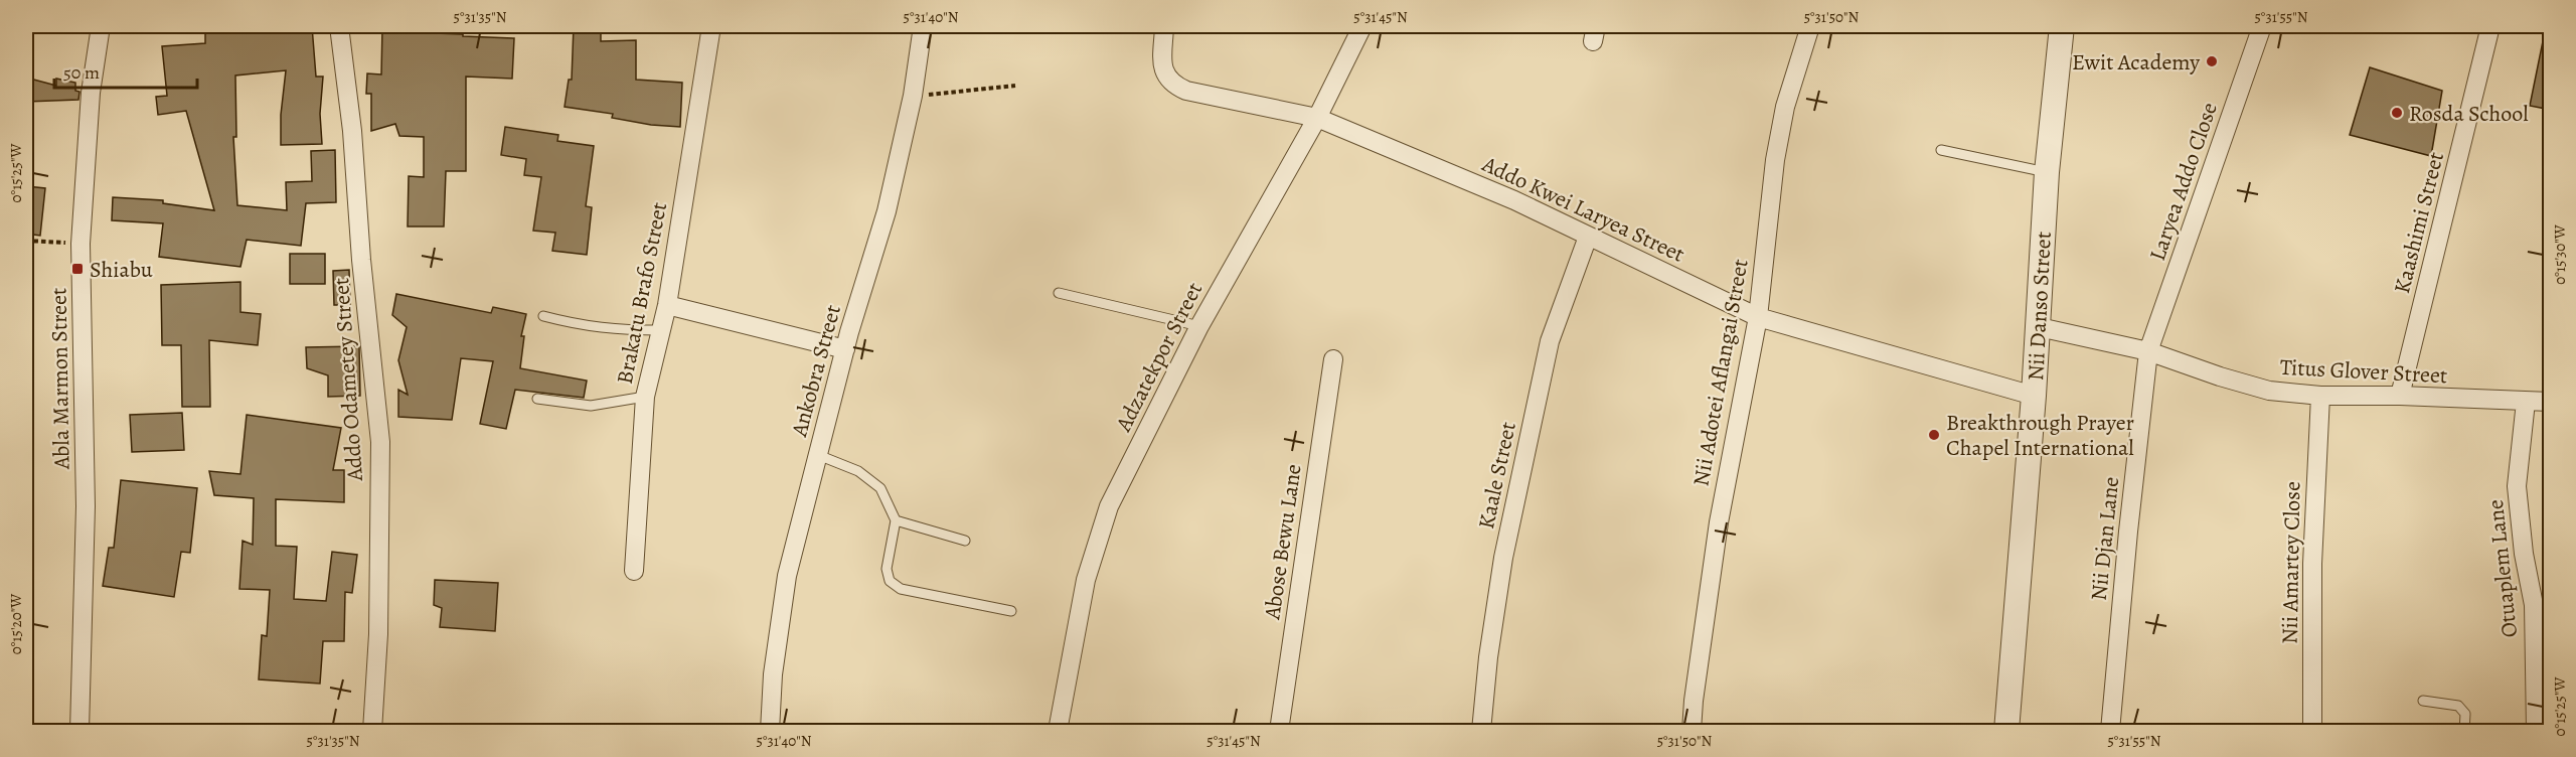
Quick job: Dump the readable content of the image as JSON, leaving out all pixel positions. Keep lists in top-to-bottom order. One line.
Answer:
{"streets":{"street":["Laryea Addo Close","Addo Kwei Laryea Street","Kaashimi Street","Brakatu Brafo Street","Nii Danso Street","Adzatekpor Street","Ankobra Street","Titus Glover Street","Nii Adotei Aflangai Street","Abla Marmon Street","Addo Odametey Street","Kaale Street","Nii Djan Lane","Abose Bewu Lane","Nii Amartey Close","Otuaplem Lane"]},"crossings":[["Laryea Addo Close","Titus Glover Street"],["Laryea Addo Close","Nii Djan Lane"],["Addo Kwei Laryea Street","Nii Danso Street"],["Addo Kwei Laryea Street","Adzatekpor Street"],["Addo Kwei Laryea Street","Nii Adotei Aflangai Street"],["Addo Kwei Laryea Street","Kaale Street"],["Kaashimi Street","Titus Glover Street"],["Nii Danso Street","Titus Glover Street"],["Titus Glover Street","Nii Djan Lane"],["Titus Glover Street","Nii Amartey Close"],["Titus Glover Street","Otuaplem Lane"]],"places":{"other":["Ewit Academy","Rosda School","Breakthrough Prayer Chapel International"],"transit":["Shiabu"]},"scale_bar":"50 m","coordinates":["5°31'35\"N","5°31'40\"N","5°31'45\"N","5°31'50\"N","5°31'55\"N","0°15'25\"W","0°15'30\"W","0°15'20\"W"]}
